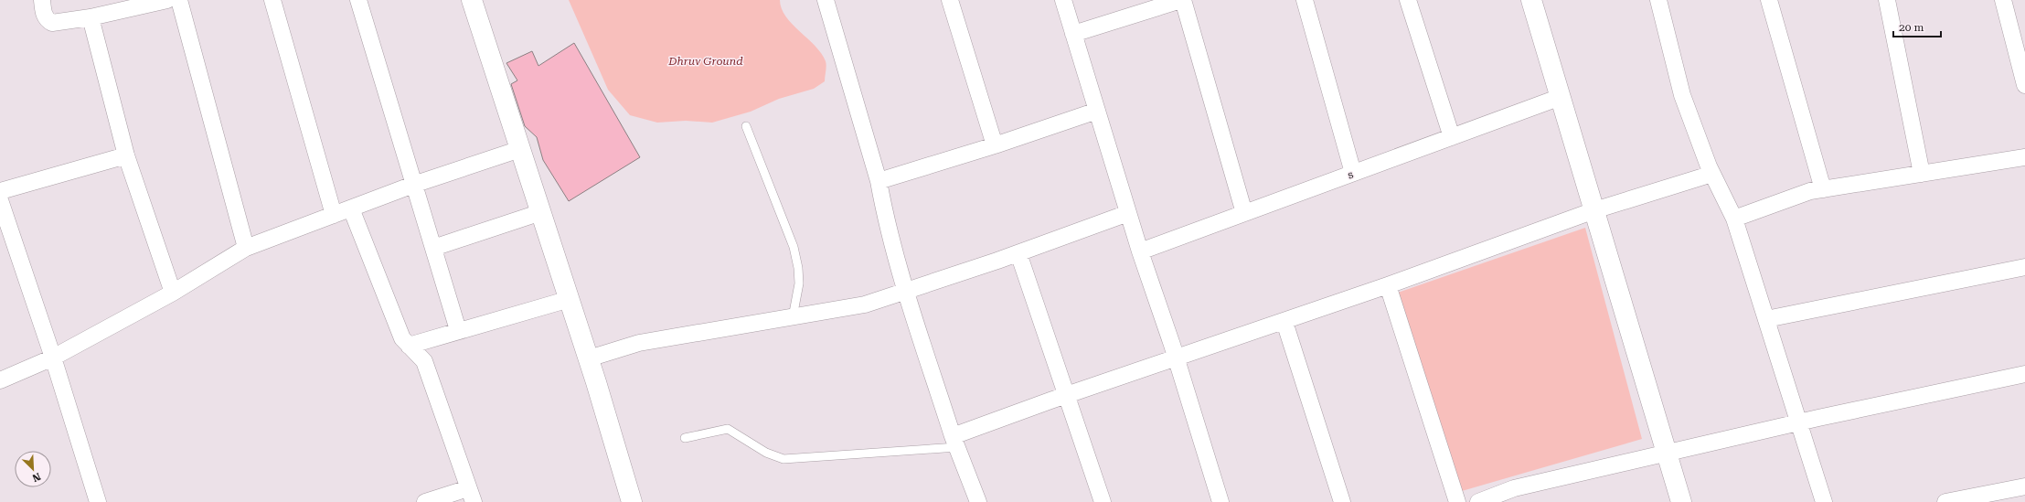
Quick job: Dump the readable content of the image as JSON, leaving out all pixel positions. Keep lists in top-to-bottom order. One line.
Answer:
{"streets":{"street":["s"]},"parks":["Dhruv Ground"],"scale_bar":"20 m","north":"bottom right"}
